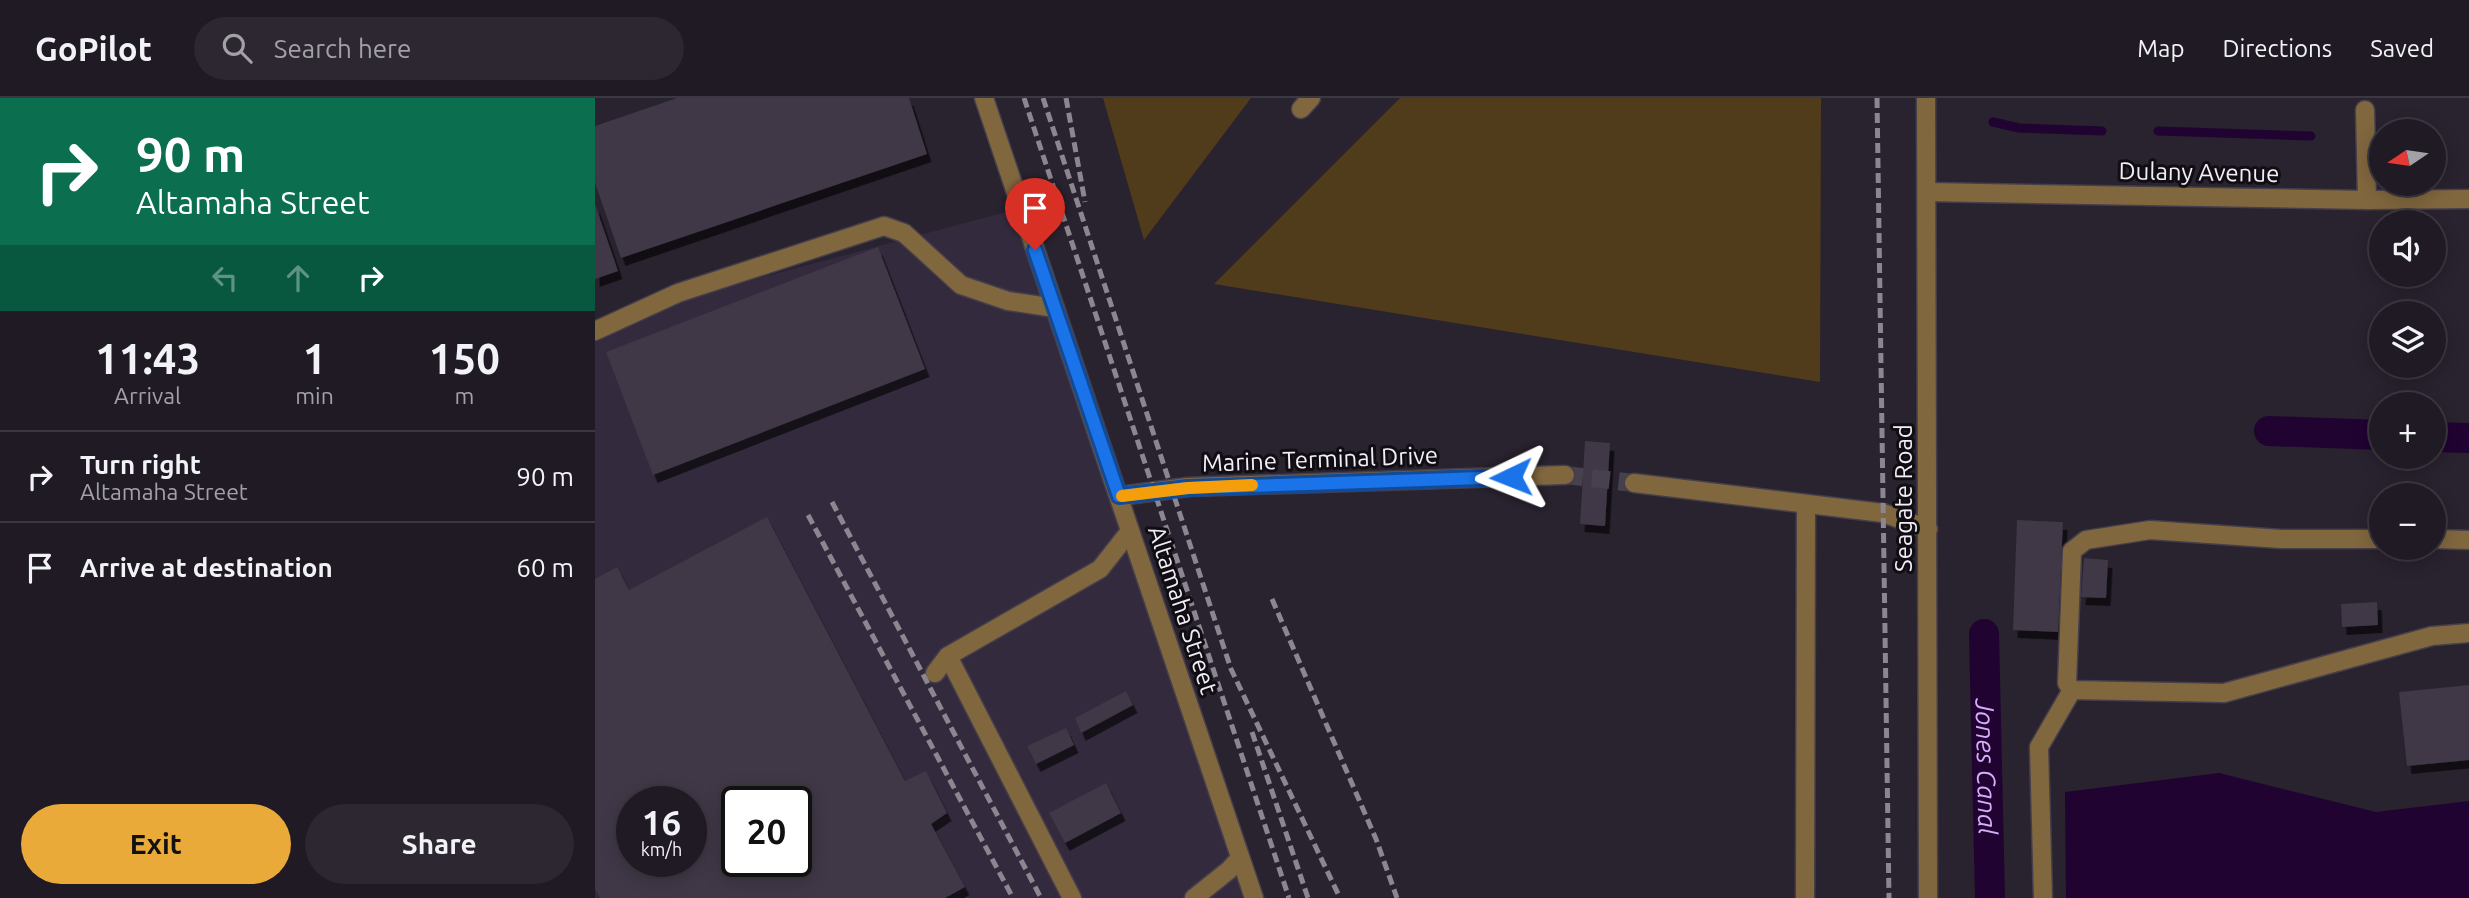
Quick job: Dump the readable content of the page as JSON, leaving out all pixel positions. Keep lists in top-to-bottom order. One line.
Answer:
{"streets":{"street":["Dulany Avenue","Marine Terminal Drive","Seagate Road","Altamaha Street"]},"crossings":[["Dulany Avenue","Seagate Road"],["Marine Terminal Drive","Altamaha Street"]],"water":["Jones Canal"],"north":"left","page":{"header":"GoPilot","search":"Search here","nav":["Map","Directions","Saved"],"turn":["90 m","Altamaha Street"],"map_buttons":["+","−"],"eta":["11:43","Arrival","1","min","150","m"],"list":[{"name":"Turn right","note":"Altamaha Street","value":"90 m"},{"name":"Arrive at destination","value":"60 m"}],"speed":"16 km/h","limit":"20","buttons":["Exit","Share"]}}
